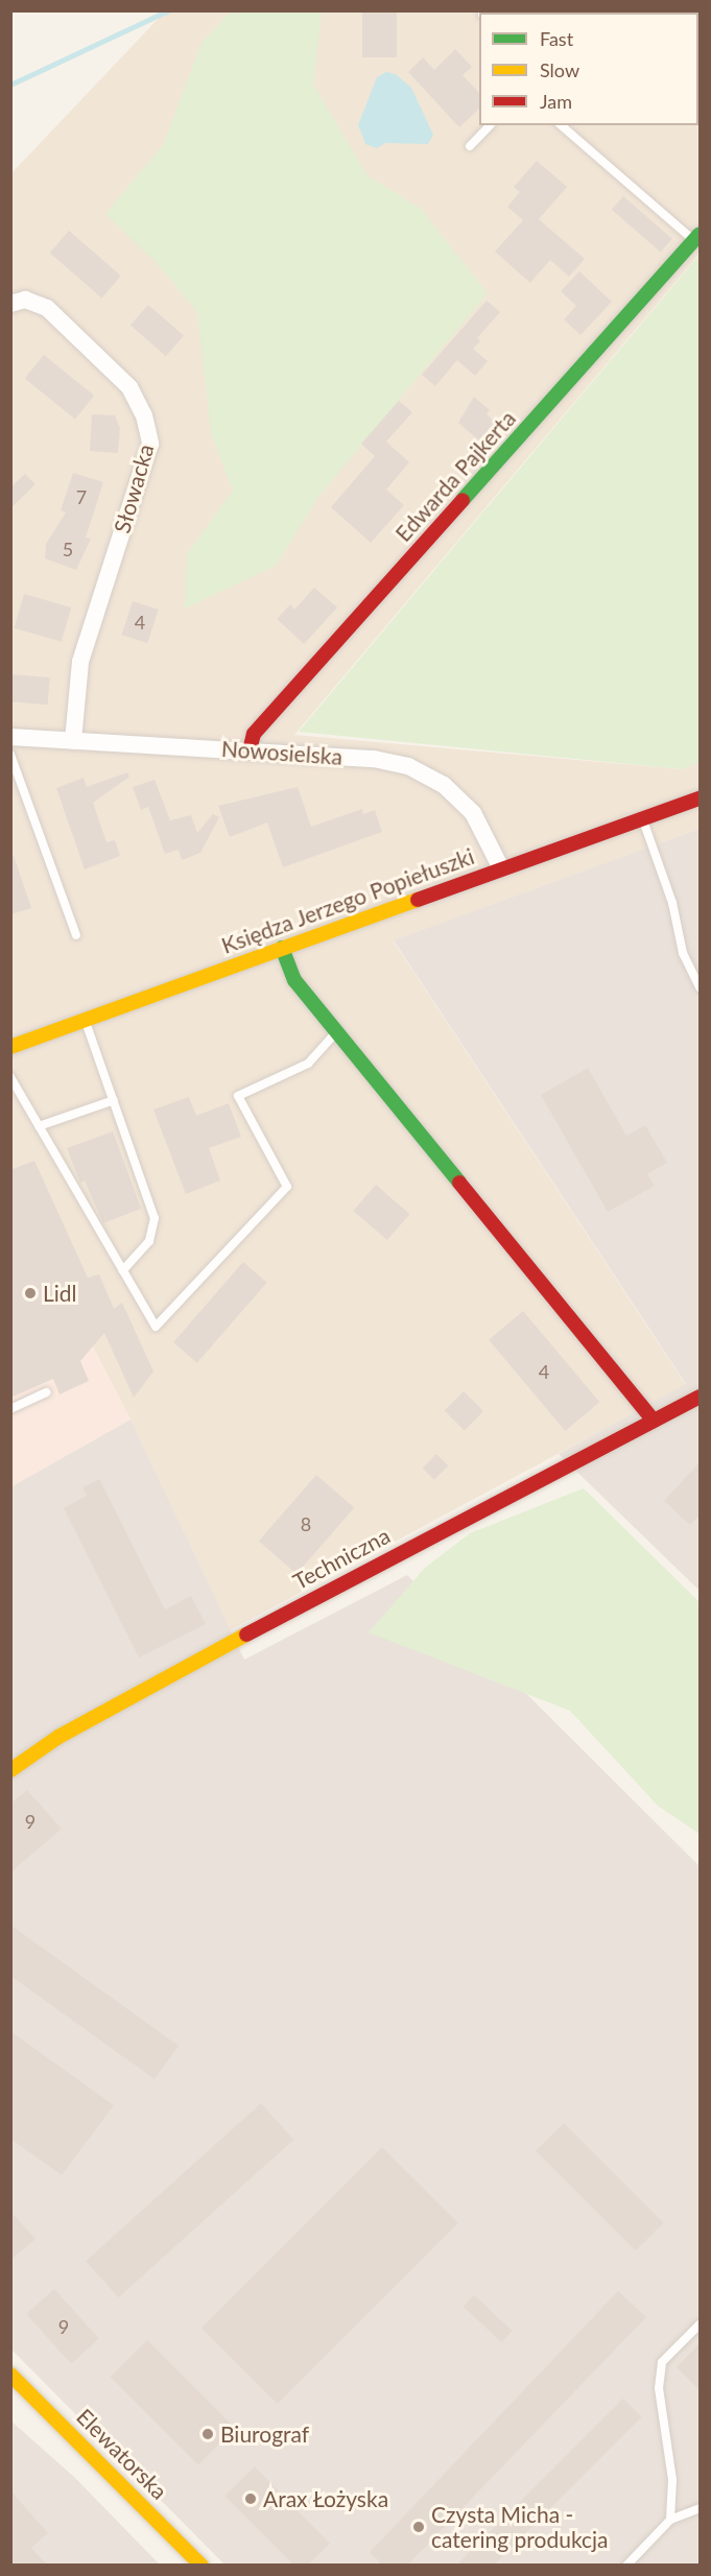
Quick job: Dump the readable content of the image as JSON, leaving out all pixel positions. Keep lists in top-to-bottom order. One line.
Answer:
{"streets":{"street":["Edwarda Pajkerta","Słowacka","Nowosielska","Księdza Jerzego Popiełuszki","Techniczna","Elewatorska"]},"crossings":[["Edwarda Pajkerta","Nowosielska"],["Słowacka","Nowosielska"],["Nowosielska","Księdza Jerzego Popiełuszki"]],"places":["Lidl","Biurograf","Arax Łożyska","Czysta Micha - catering produkcja"],"house_numbers":["7","5","4","4","8","9","9"],"legend":["Fast","Slow","Jam"]}
